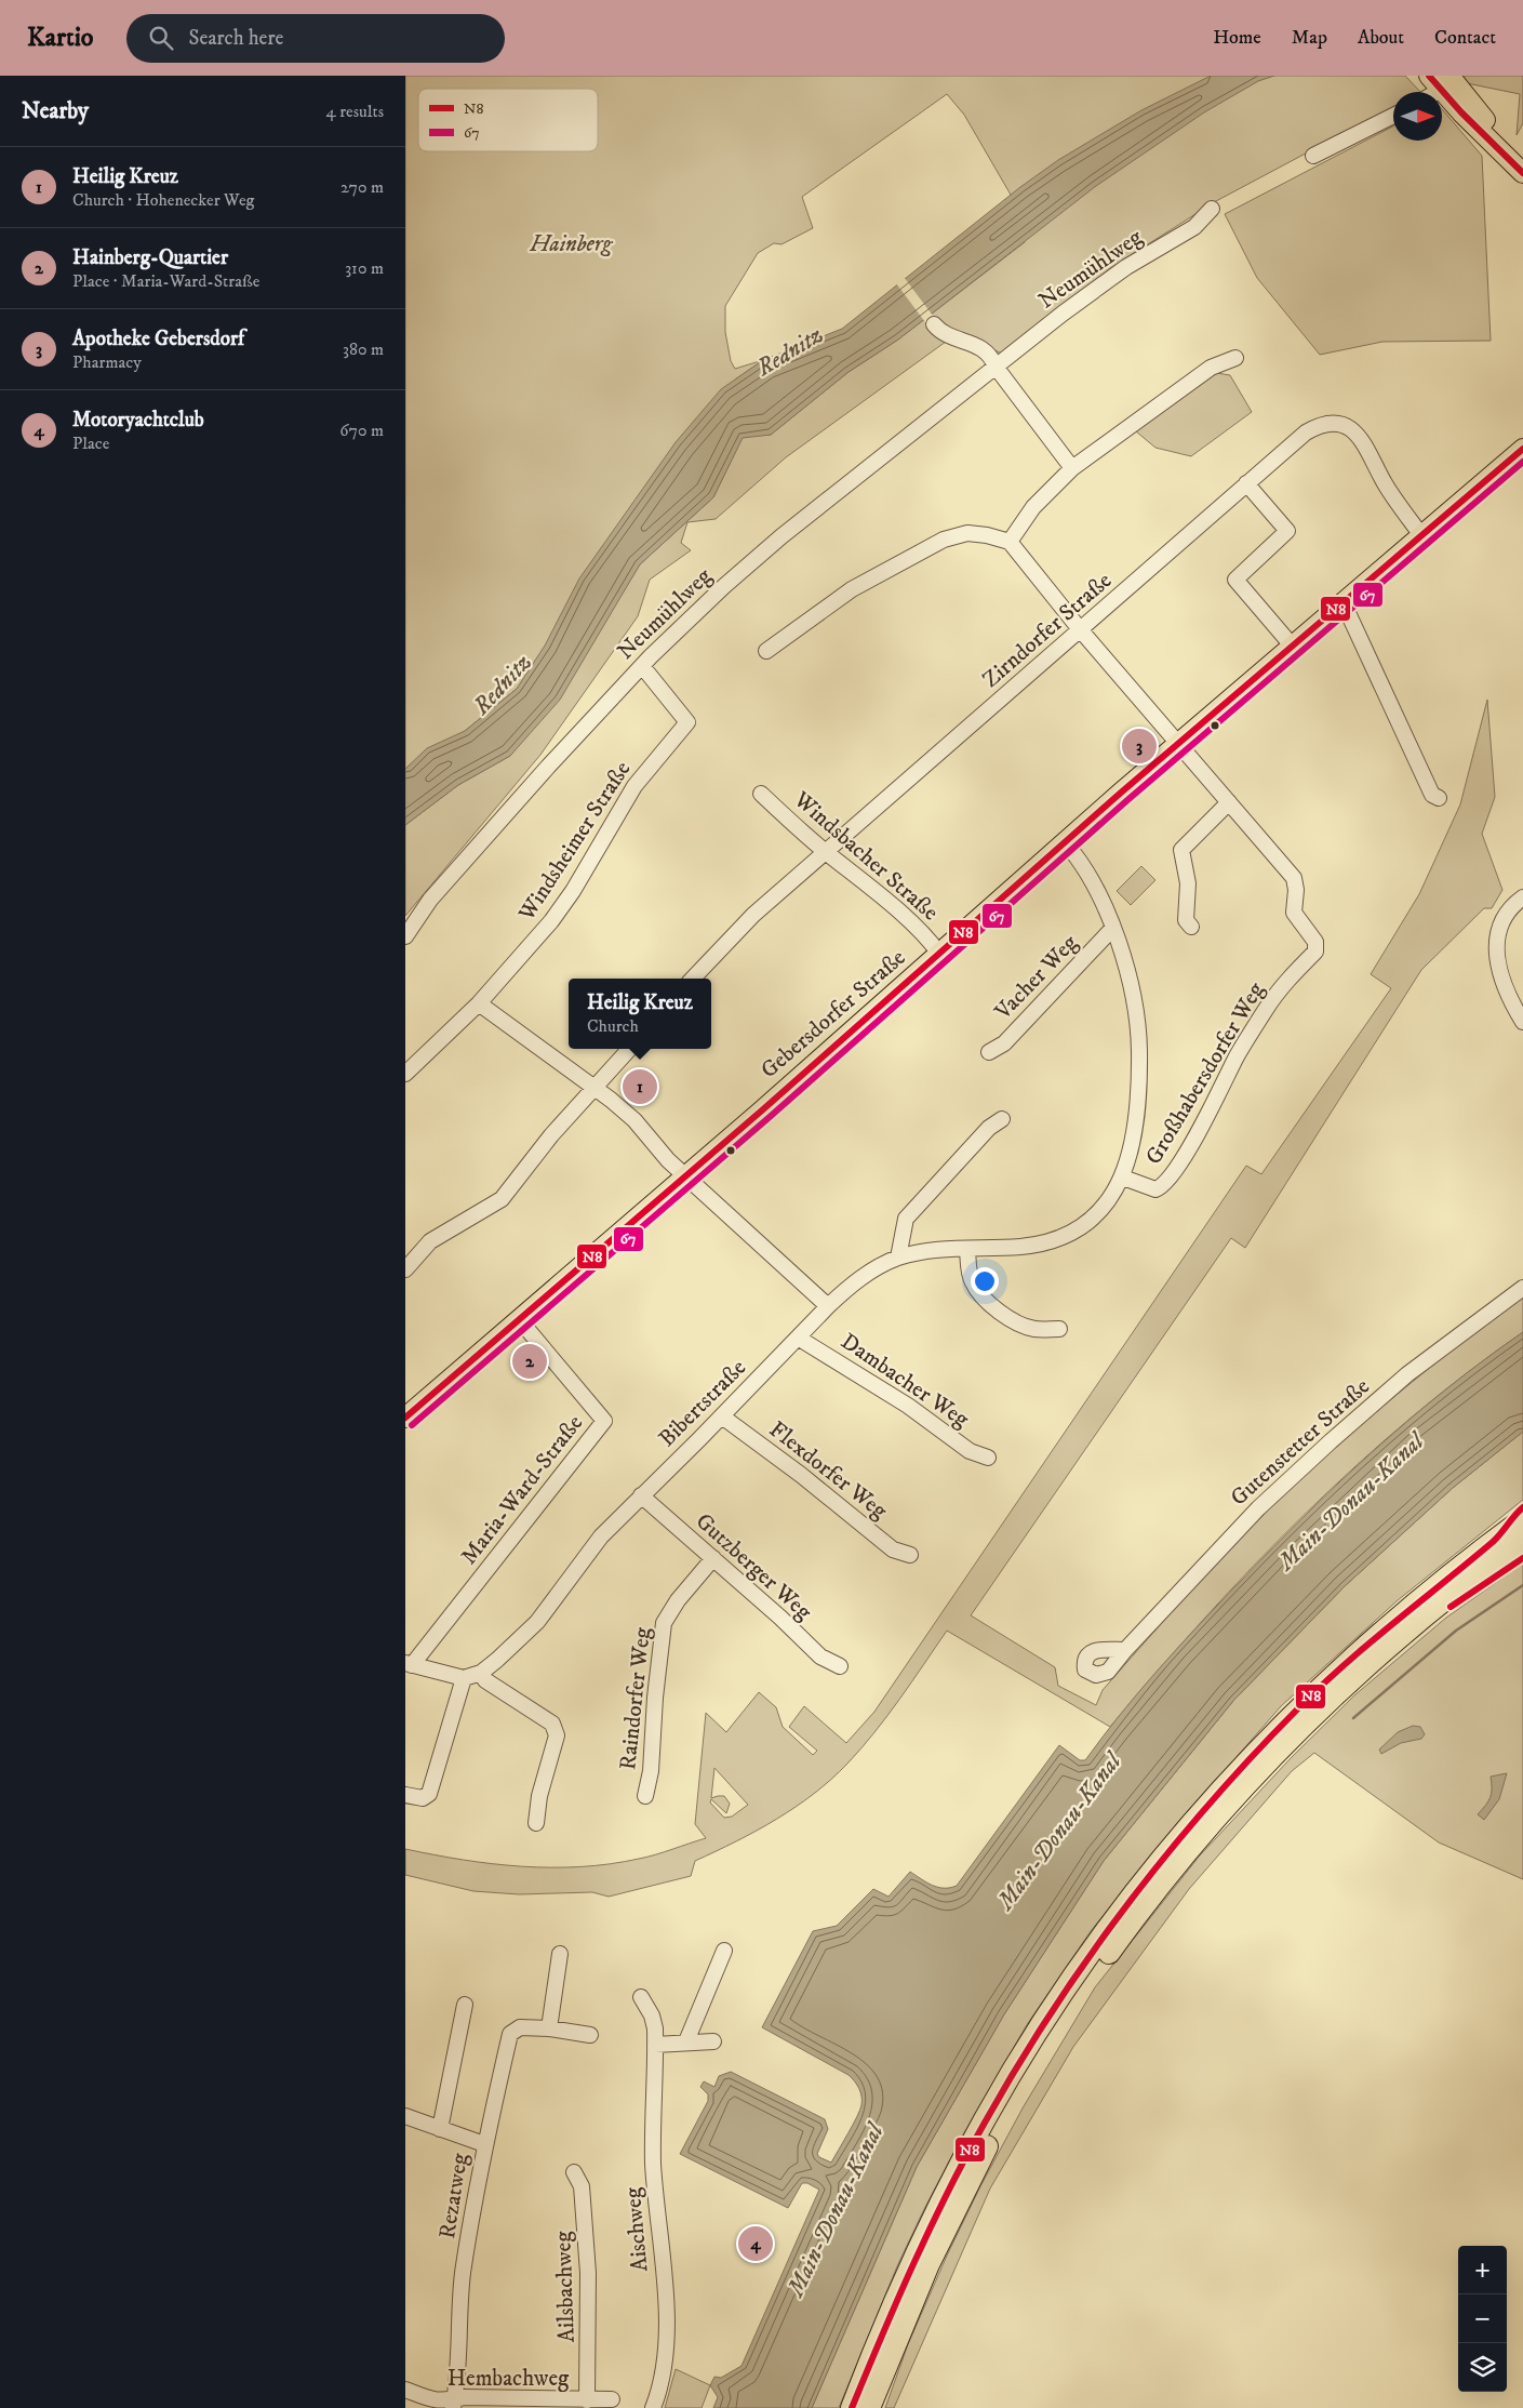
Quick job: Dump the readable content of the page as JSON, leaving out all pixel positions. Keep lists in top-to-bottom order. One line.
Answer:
{"streets":{"main road":["Gebersdorfer Straße"],"street":["Neumühlweg","Zirndorfer Straße","Windsheimer Straße","Windsbacher Straße","Vacher Weg","Großhabersdorfer Weg","Dambacher Weg","Bibertstraße","Gutenstetter Straße","Flexdorfer Weg","Maria-Ward-Straße","Gutzberger Weg","Raindorfer Weg","Rezatweg","Aischweg","Ailsbachweg","Hembachweg"]},"crossings":[["Neumühlweg","Windsheimer Straße"],["Zirndorfer Straße","Windsbacher Straße"],["Zirndorfer Straße","Gebersdorfer Straße"],["Zirndorfer Straße","Großhabersdorfer Weg"],["Windsbacher Straße","Gebersdorfer Straße"],["Vacher Weg","Bibertstraße"],["Gebersdorfer Straße","Großhabersdorfer Weg"],["Gebersdorfer Straße","Bibertstraße"],["Gebersdorfer Straße","Maria-Ward-Straße"],["Großhabersdorfer Weg","Bibertstraße"],["Dambacher Weg","Bibertstraße"],["Bibertstraße","Flexdorfer Weg"],["Bibertstraße","Gutzberger Weg"],["Gutzberger Weg","Raindorfer Weg"],["Rezatweg","Hembachweg"],["Ailsbachweg","Hembachweg"]],"water":["Rednitz","Main-Donau-Kanal"],"parks":["Hainberg"],"lines":["transit line N8","transit line 67"],"legend":["N8","67"],"north":"right","page":{"header":"Kartio","search":"Search here","nav":["Home","Map","About","Contact"],"heading":["Nearby","4 results"],"list":[{"mark":"1","name":"Heilig Kreuz","note":"Church · Hohenecker Weg","value":"270 m"},{"mark":"2","name":"Hainberg-Quartier","note":"Place · Maria-Ward-Straße","value":"310 m"},{"mark":"3","name":"Apotheke Gebersdorf","note":"Pharmacy","value":"380 m"},{"mark":"4","name":"Motoryachtclub","note":"Place","value":"670 m"}],"pins":["3","1","2","4"],"popup":["Heilig Kreuz","Church"],"map_buttons":["+","−"]}}
